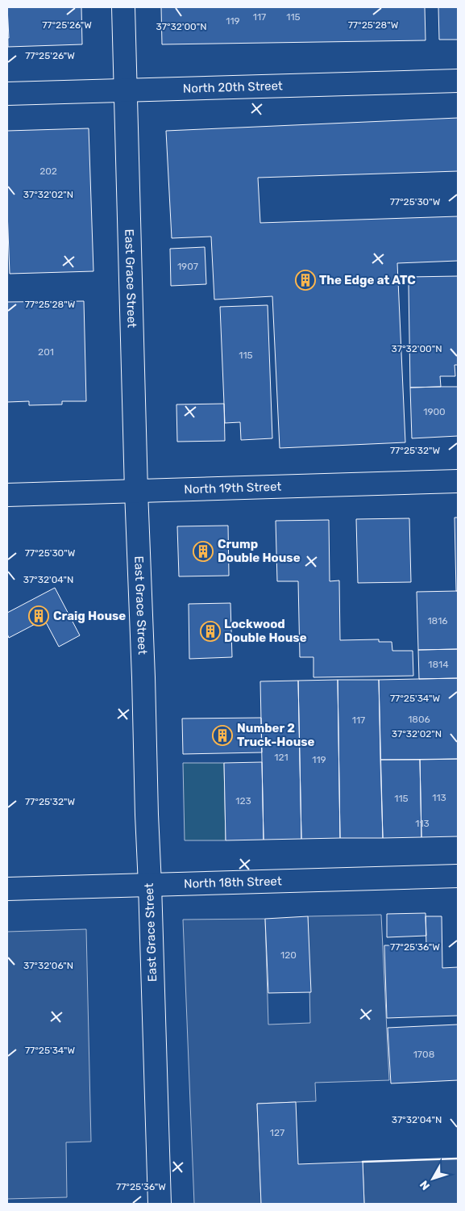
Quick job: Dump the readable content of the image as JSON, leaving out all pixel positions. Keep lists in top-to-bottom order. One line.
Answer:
{"streets":{"street":["North 20th Street","East Grace Street","North 19th Street","North 18th Street"]},"crossings":[["North 20th Street","East Grace Street"],["East Grace Street","North 19th Street"],["East Grace Street","North 18th Street"]],"places":{"building":["The Edge at ATC","Crump Double House","Craig House","Lockwood Double House","Number 2 Truck-House"]},"house_numbers":["117","115","119","202","1907","201","115","1900","1816","1814","1806","117","121","119","113","115","123","113","120","1708","127"],"north":"bottom left","coordinates":["77°25'26\"W","77°25'28\"W","37°32'00\"N","37°32'02\"N","77°25'30\"W","77°25'32\"W","37°32'04\"N","77°25'34\"W","77°25'36\"W","37°32'06\"N"]}
